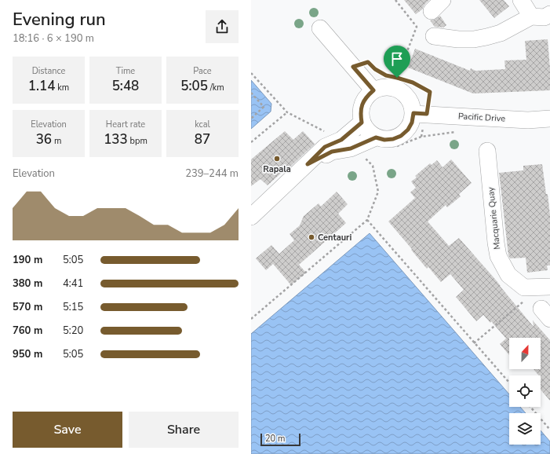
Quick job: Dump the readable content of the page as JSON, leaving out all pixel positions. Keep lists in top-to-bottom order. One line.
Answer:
{"streets":{"street":["Pacific Drive","Macquarie Quay"]},"places":["Rapala","Centauri"],"scale_bar":"20 m","north":"top","page":{"heading":["Evening run","18:16 · 6 × 190 m"],"stats":[["Distance","1.14 km"],["Time","5:48"],["Pace","5:05 /km"],["Elevation","36 m"],["Heart rate","133 bpm"],["kcal","87"]],"chart":["Elevation","239–244 m"],"list":[{"name":"190 m","note":"5:05"},{"name":"380 m","note":"4:41"},{"name":"570 m","note":"5:15"},{"name":"760 m","note":"5:20"},{"name":"950 m","note":"5:05"}],"buttons":["Save","Share"],"scale":"20 m"}}
